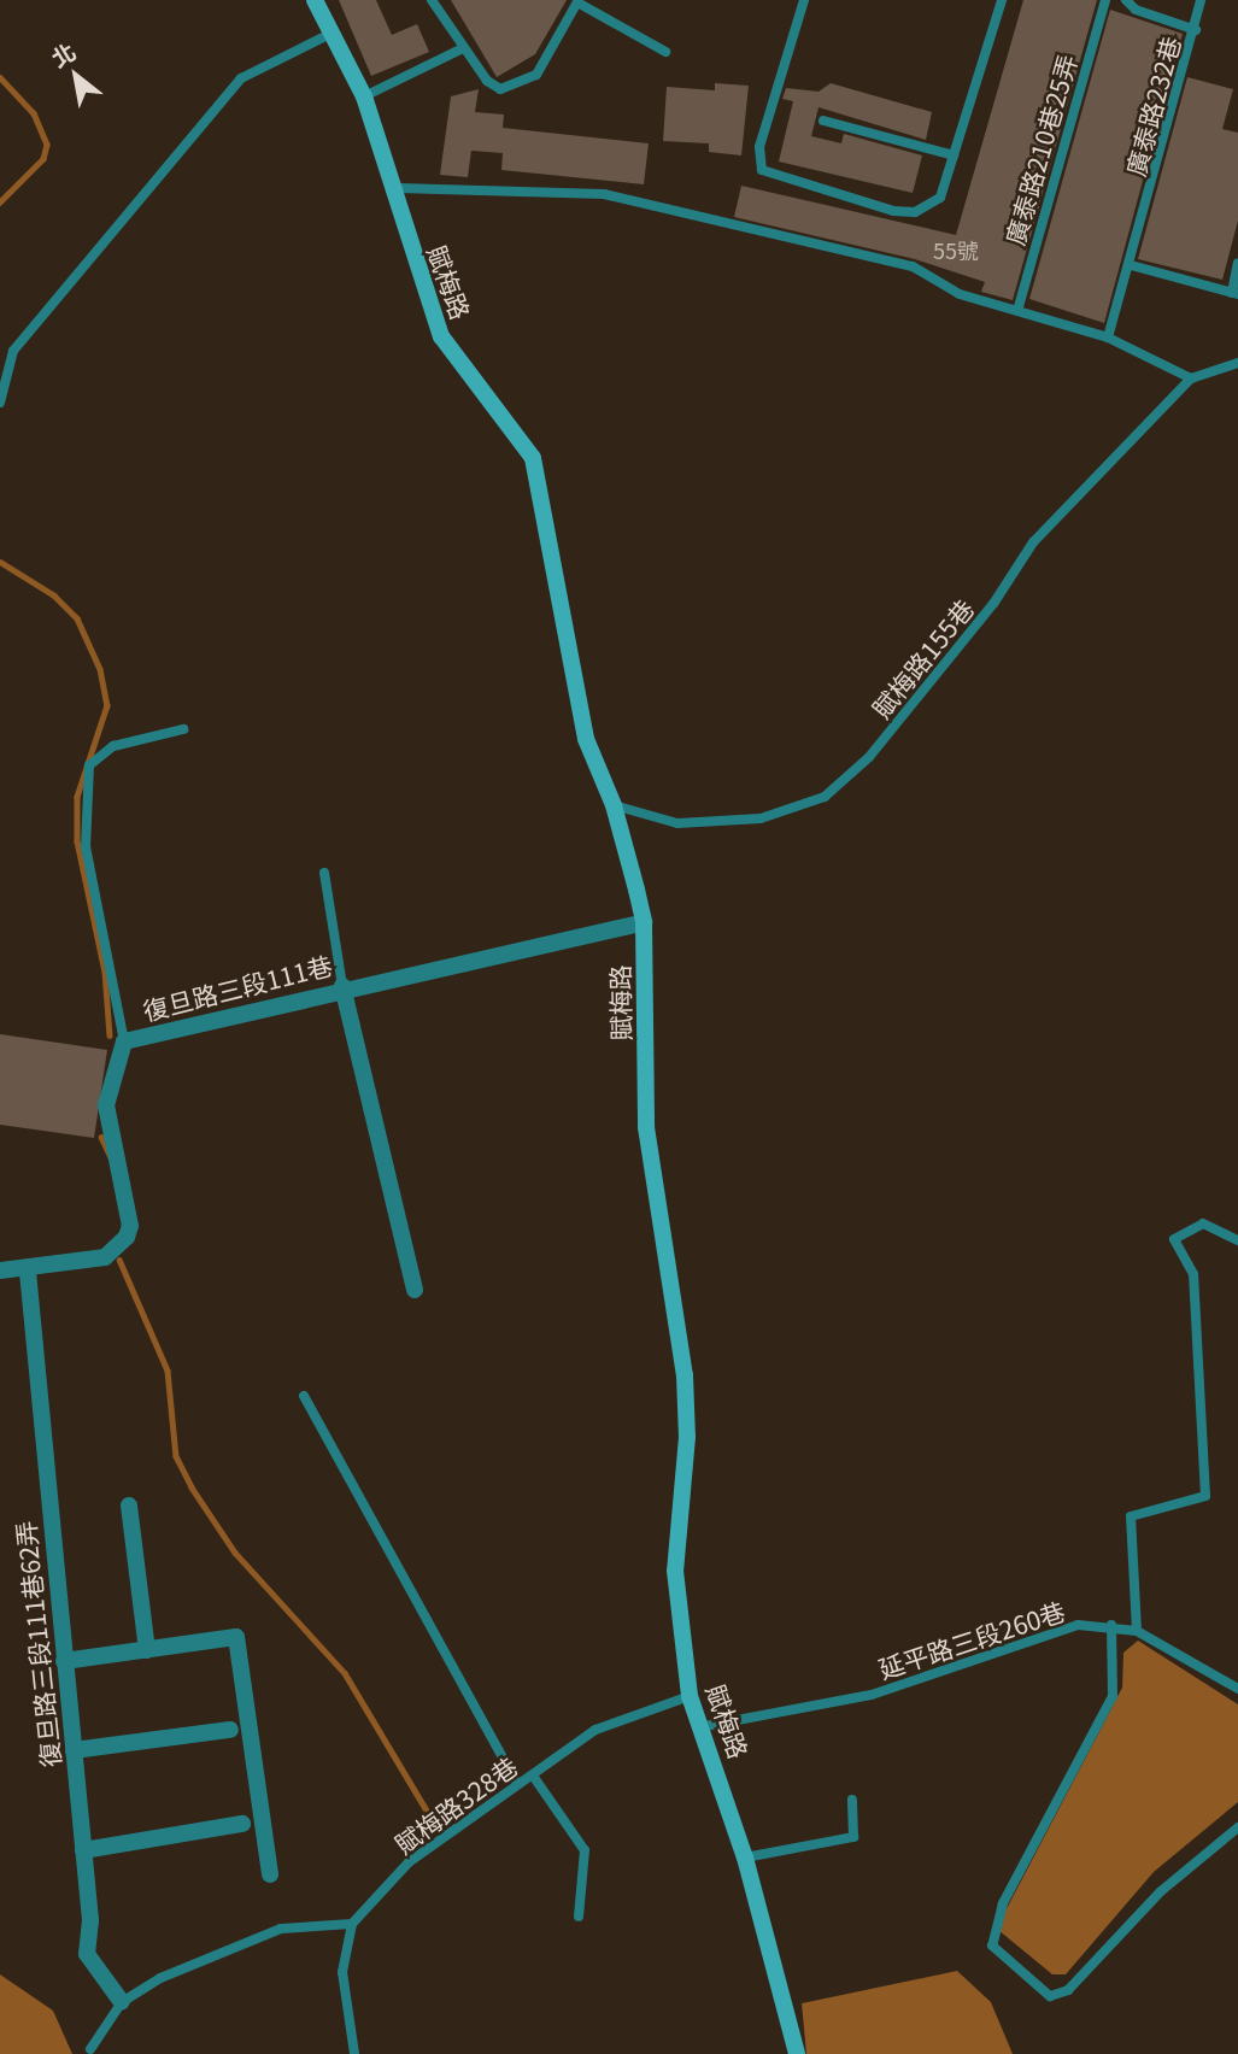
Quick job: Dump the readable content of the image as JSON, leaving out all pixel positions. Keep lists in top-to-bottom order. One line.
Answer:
{"streets":{"street":["賦梅路","復旦路三段111巷","復旦路三段111巷62弄"],"lane":["廣泰路232巷","廣泰路210巷25弄","賦梅路155巷","延平路三段260巷","賦梅路328巷"]},"crossings":[["賦梅路","賦梅路155巷"],["賦梅路","復旦路三段111巷"],["賦梅路","延平路三段260巷"],["賦梅路","賦梅路328巷"],["復旦路三段111巷","復旦路三段111巷62弄"]],"house_numbers":["55號"],"north":"top left"}
